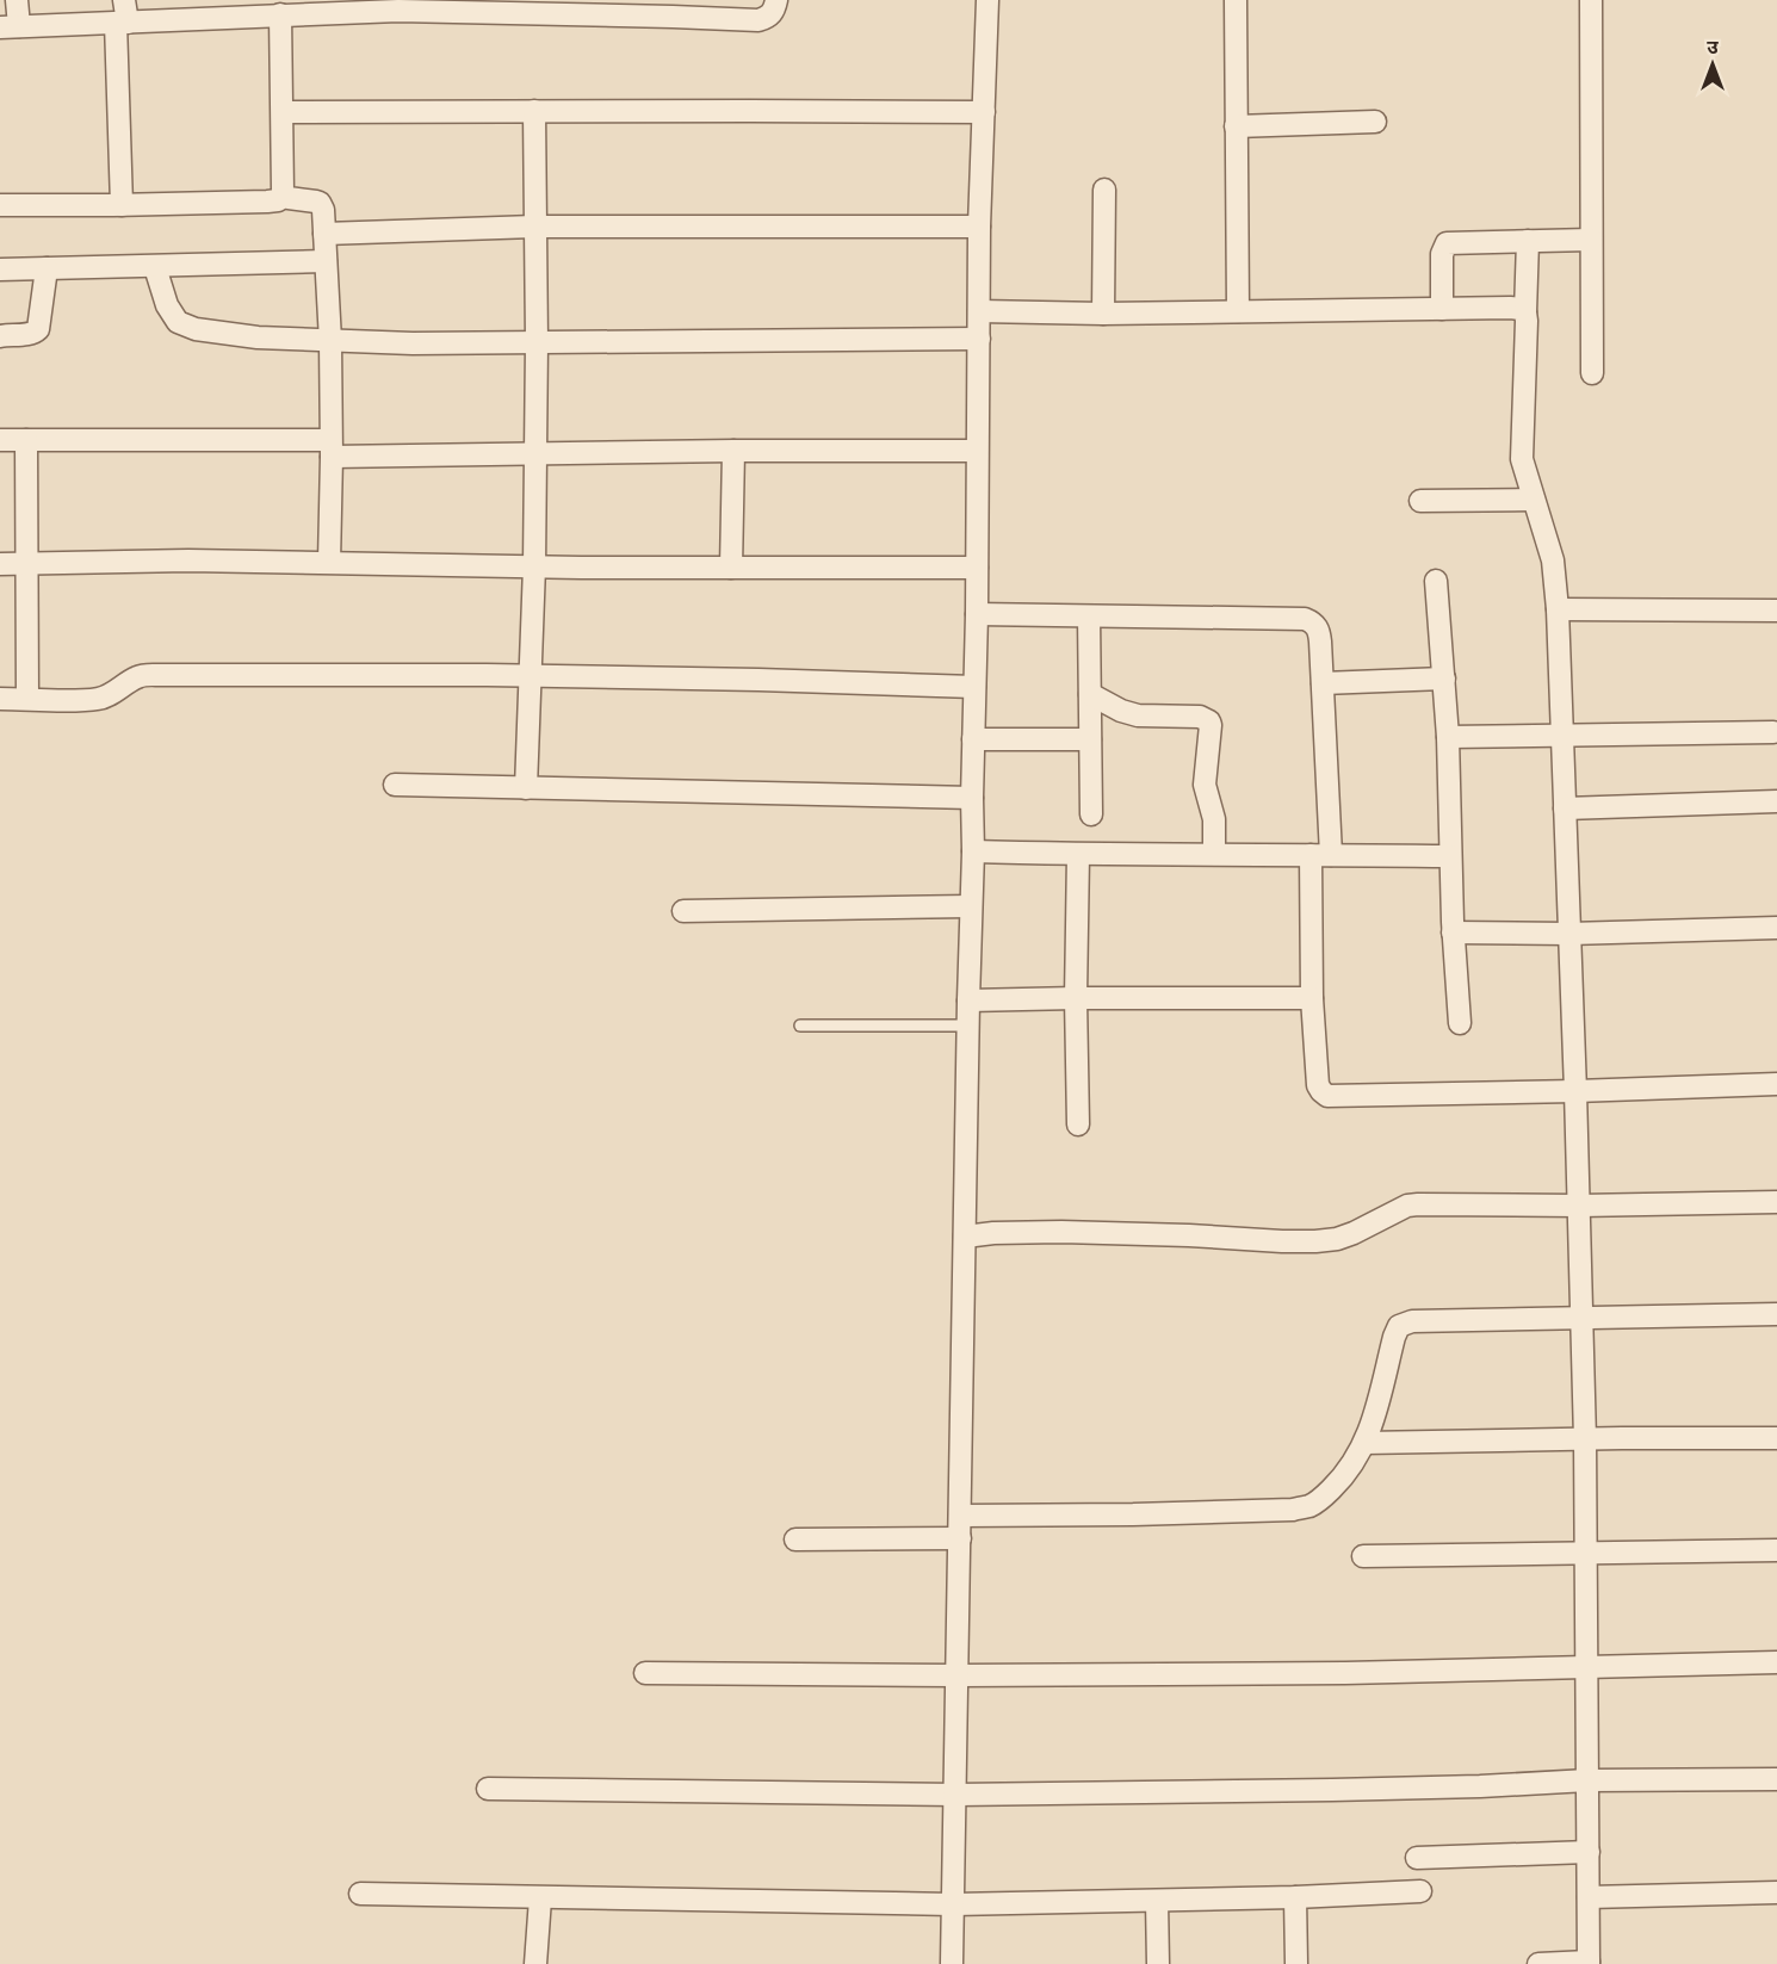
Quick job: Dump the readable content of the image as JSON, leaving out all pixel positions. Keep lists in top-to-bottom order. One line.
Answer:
{"north":"top"}
